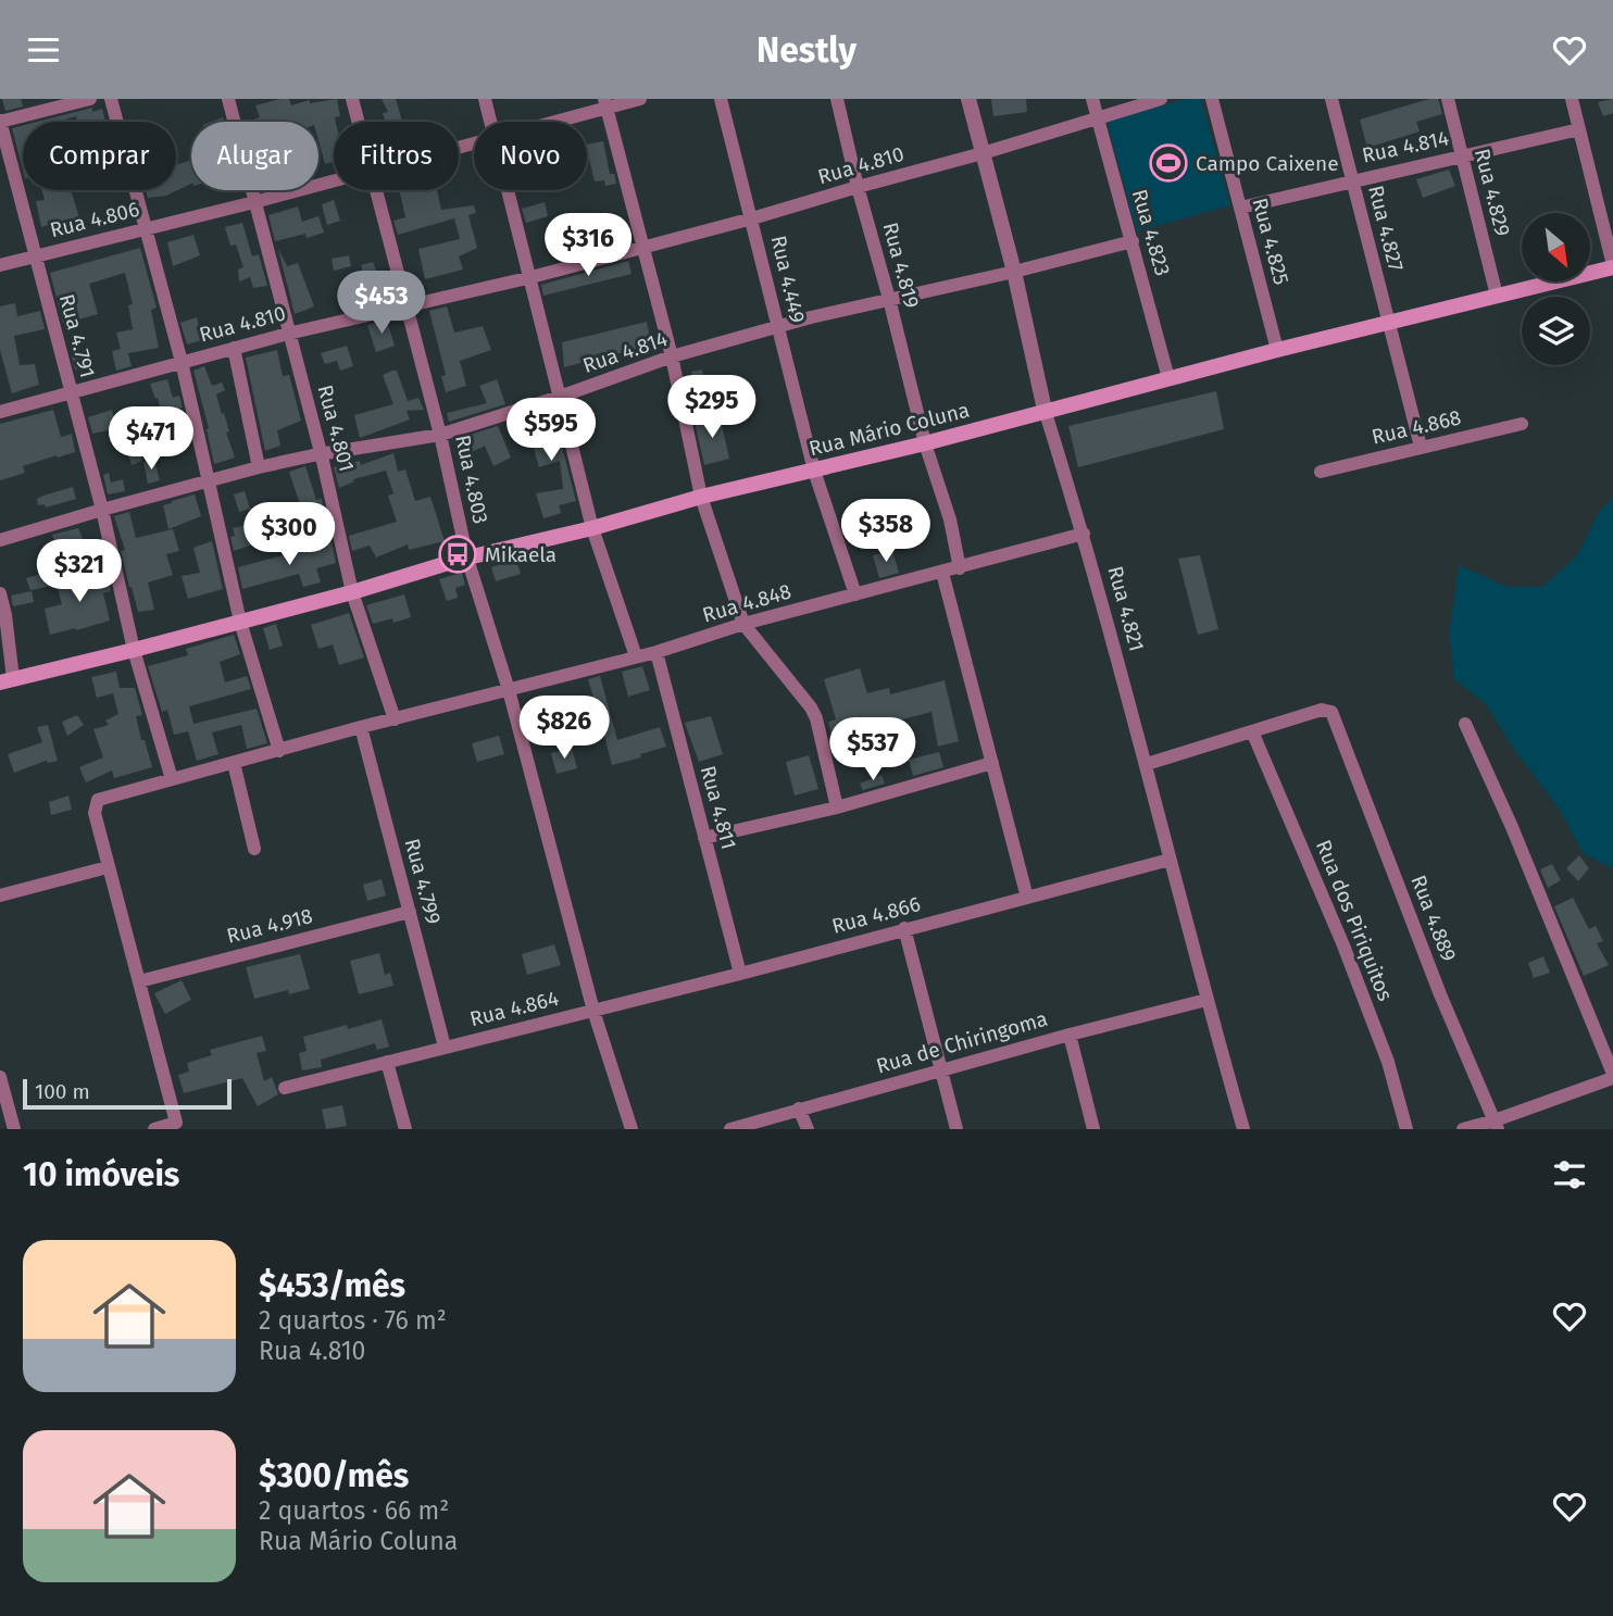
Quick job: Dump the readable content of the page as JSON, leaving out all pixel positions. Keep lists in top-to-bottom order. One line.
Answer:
{"streets":{"main road":["Rua Mário Coluna"],"street":["Rua 4.814","Rua 4.810","Rua 4.829","Rua 4.806","Rua 4.827","Rua 4.823","Rua 4.825","Rua 4.819","Rua 4.449","Rua 4.791","Rua 4.868","Rua 4.801","Rua 4.803","Rua 4.848","Rua 4.821","Rua 4.811","Rua 4.799","Rua 4.866","Rua 4.889","Rua dos Piriquitos","Rua 4.918","Rua 4.864","Rua de Chiringoma"]},"crossings":[["Rua 4.814","Rua 4.829"],["Rua 4.814","Rua 4.827"],["Rua 4.814","Rua 4.823"],["Rua 4.814","Rua 4.825"],["Rua 4.814","Rua 4.819"],["Rua 4.814","Rua 4.449"],["Rua 4.814","Rua 4.791"],["Rua 4.814","Rua 4.801"],["Rua 4.814","Rua 4.803"],["Rua 4.814","Rua 4.821"],["Rua 4.810","Rua 4.823"],["Rua 4.810","Rua 4.819"],["Rua 4.810","Rua 4.449"],["Rua 4.810","Rua 4.791"],["Rua 4.810","Rua 4.801"],["Rua 4.810","Rua 4.803"],["Rua 4.810","Rua 4.821"],["Rua 4.829","Rua Mário Coluna"],["Rua 4.806","Rua 4.791"],["Rua 4.806","Rua 4.801"],["Rua 4.827","Rua 4.868"],["Rua 4.827","Rua Mário Coluna"],["Rua 4.823","Rua Mário Coluna"],["Rua 4.825","Rua Mário Coluna"],["Rua 4.819","Rua Mário Coluna"],["Rua 4.449","Rua Mário Coluna"],["Rua 4.449","Rua 4.848"],["Rua 4.791","Rua Mário Coluna"],["Rua 4.791","Rua 4.848"],["Rua 4.801","Rua Mário Coluna"],["Rua 4.801","Rua 4.848"],["Rua Mário Coluna","Rua 4.803"],["Rua Mário Coluna","Rua 4.821"],["Rua 4.803","Rua 4.848"],["Rua 4.803","Rua 4.866"],["Rua 4.803","Rua 4.864"],["Rua 4.848","Rua 4.821"],["Rua 4.848","Rua 4.811"],["Rua 4.848","Rua 4.799"],["Rua 4.821","Rua 4.866"],["Rua 4.821","Rua de Chiringoma"],["Rua 4.811","Rua 4.866"],["Rua 4.799","Rua 4.918"],["Rua 4.799","Rua 4.864"],["Rua 4.866","Rua 4.864"],["Rua 4.889","Rua dos Piriquitos"]],"places":{"sports":["Campo Caixene"],"bus stop":["Mikaela"]},"scale_bar":"100 m","north":"bottom right","page":{"header":"Nestly","chip":["Comprar","Alugar","Filtros","Novo"],"price":["$316","$453","$295","$595","$471","$358","$300","$321","$826","$537"],"scale":"100 m","heading":"10 imóveis","list":[{"name":"$453/mês","note":"2 quartos · 76 m² · Rua 4.810"},{"name":"$300/mês","note":"2 quartos · 66 m² · Rua Mário Coluna"}]}}
